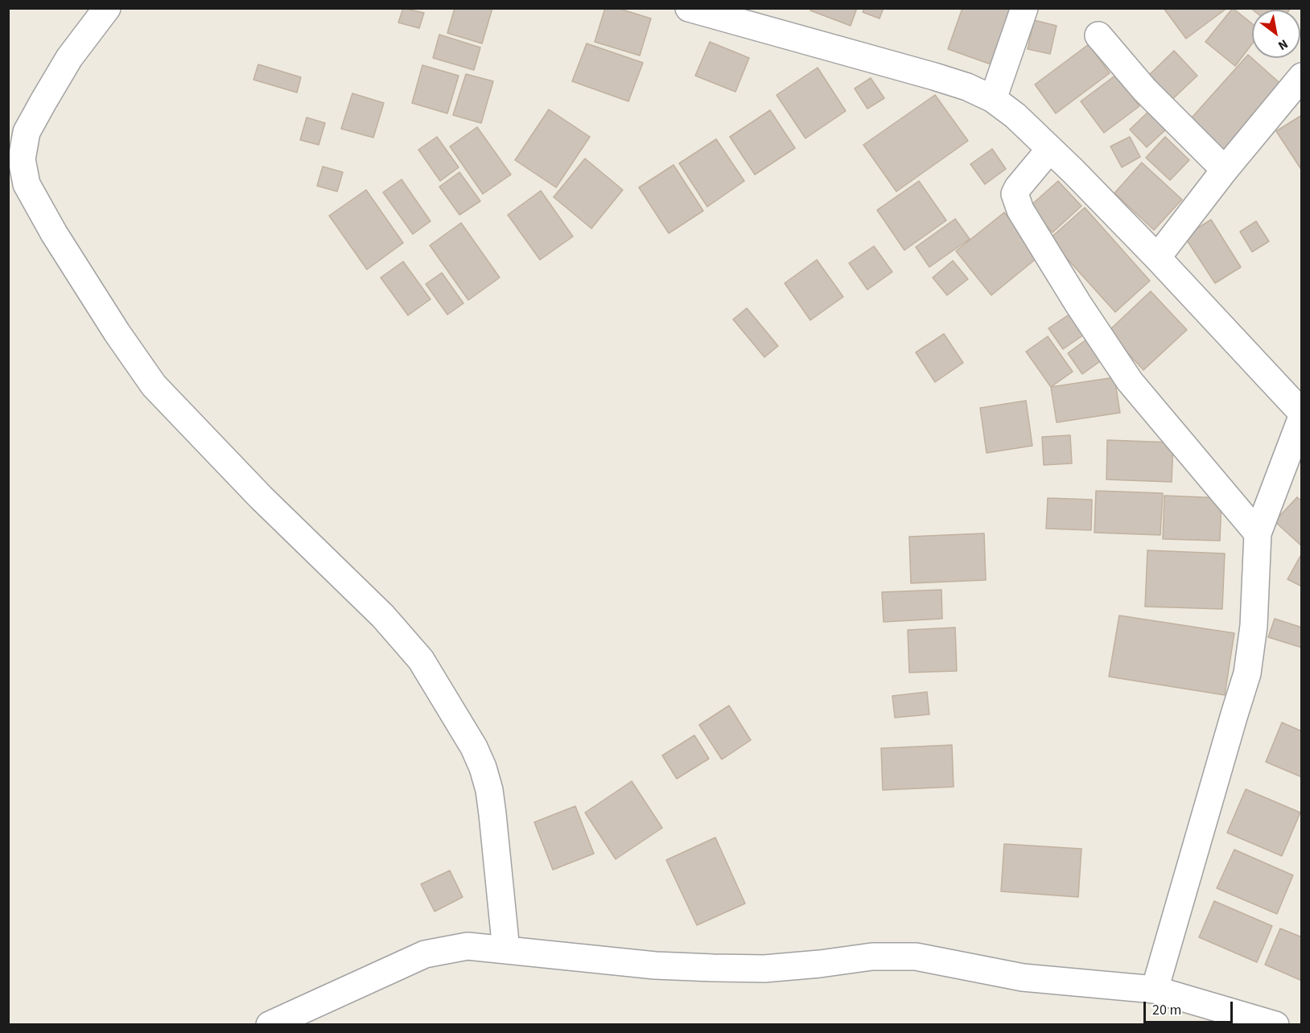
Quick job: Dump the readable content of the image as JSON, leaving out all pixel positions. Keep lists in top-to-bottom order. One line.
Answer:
{"scale_bar":"20 m","north":"bottom right"}
